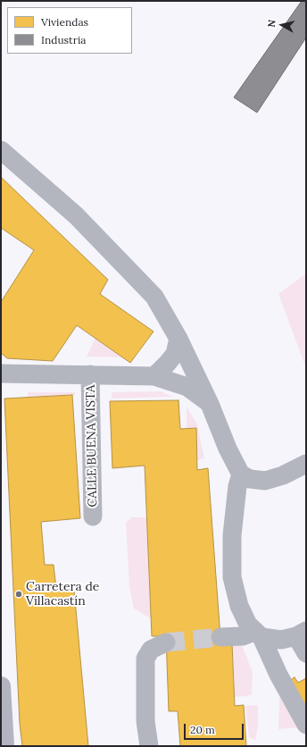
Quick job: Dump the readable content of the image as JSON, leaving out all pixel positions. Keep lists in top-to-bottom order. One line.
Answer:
{"streets":{"street":["CALLE BUENA VISTA"]},"places":["Carretera de Villacastín"],"legend":["Viviendas","Industria"],"scale_bar":"20 m","north":"left"}
